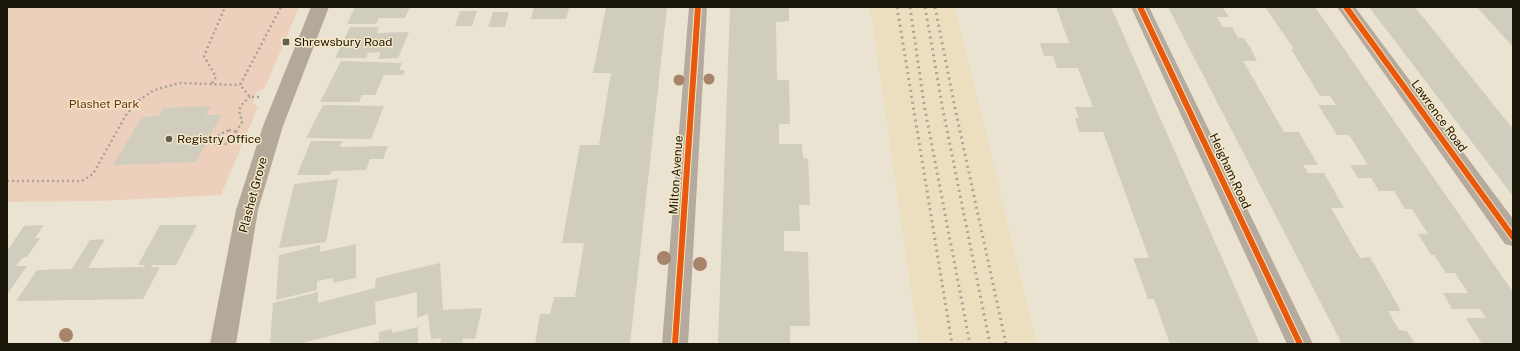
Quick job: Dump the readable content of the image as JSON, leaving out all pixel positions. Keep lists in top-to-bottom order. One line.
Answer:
{"streets":{"main road":["Plashet Grove"],"street":["Lawrence Road","Heigham Road","Milton Avenue"]},"parks":["Plashet Park"],"places":{"transit":["Shrewsbury Road"],"other":["Registry Office"]}}
